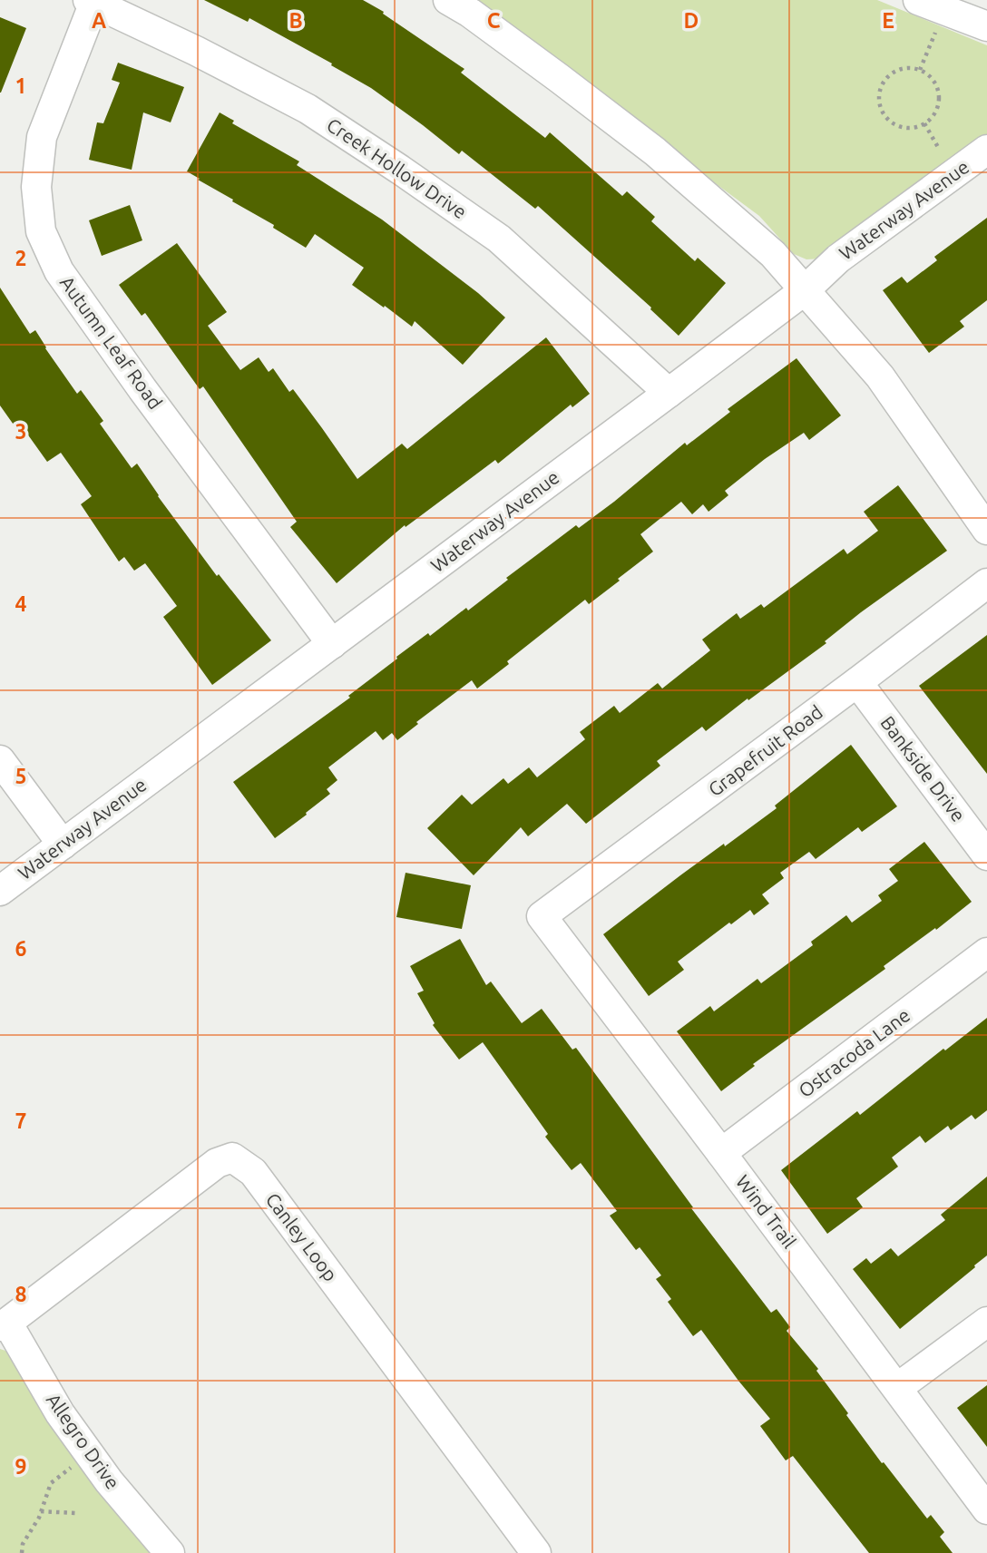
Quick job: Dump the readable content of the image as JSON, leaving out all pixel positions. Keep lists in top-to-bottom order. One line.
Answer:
{"streets":{"street":["Creek Hollow Drive","Waterway Avenue","Autumn Leaf Road","Grapefruit Road","Bankside Drive","Ostracoda Lane","Wind Trail","Canley Loop","Allegro Drive"]},"crossings":[["Creek Hollow Drive","Waterway Avenue"],["Creek Hollow Drive","Autumn Leaf Road"],["Waterway Avenue","Autumn Leaf Road"],["Grapefruit Road","Bankside Drive"],["Grapefruit Road","Wind Trail"],["Ostracoda Lane","Wind Trail"],["Canley Loop","Allegro Drive"]],"grid":{"columns":["A","B","C","D","E"],"rows":["1","2","3","4","5","6","7","8","9"]}}
